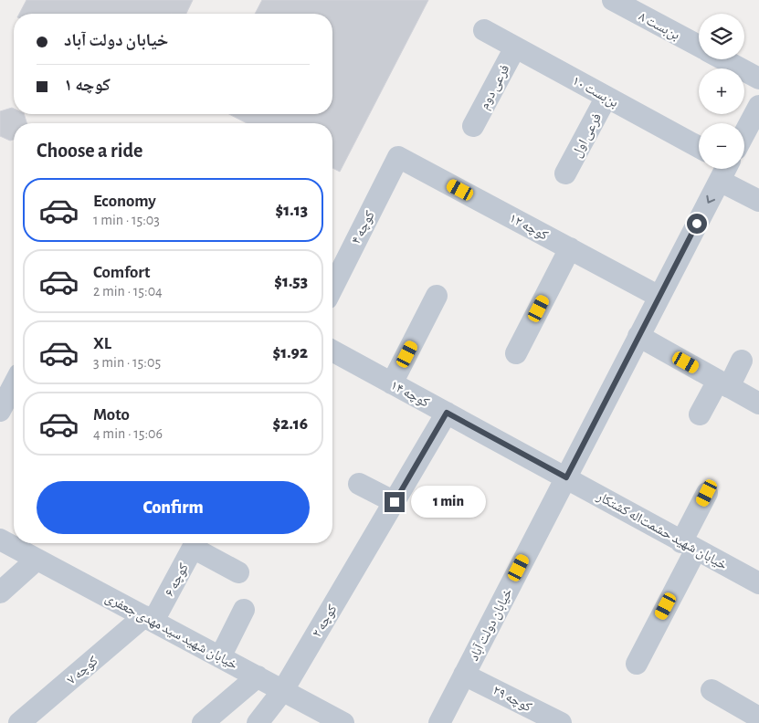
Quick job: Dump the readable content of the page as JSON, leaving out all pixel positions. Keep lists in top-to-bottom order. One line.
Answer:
{"streets":{"street":["بن‌بست ۸","فرعی دوم","بن‌بست ۱۰","فرعی اول","کوچه ۱۲","کوچه ۴","کوچه ۱۴","خیابان شهید حشمت‌اله کشتکار","کوچه ۶","کوچه ۲","خیابان دولت آباد","خیابان شهید سید مهدی جعفری","کوچه ۷","کوچه ۲۹"]},"crossings":[["فرعی دوم","بن‌بست ۱۰"],["بن‌بست ۱۰","فرعی اول"],["کوچه ۱۲","کوچه ۴"],["کوچه ۱۲","خیابان دولت آباد"],["کوچه ۱۴","خیابان شهید حشمت‌اله کشتکار"],["کوچه ۱۴","کوچه ۲"],["کوچه ۱۴","خیابان دولت آباد"],["خیابان شهید حشمت‌اله کشتکار","خیابان دولت آباد"],["کوچه ۶","خیابان شهید سید مهدی جعفری"],["کوچه ۶","کوچه ۷"],["کوچه ۲","خیابان شهید سید مهدی جعفری"],["خیابان دولت آباد","کوچه ۲۹"],["خیابان شهید سید مهدی جعفری","کوچه ۷"]],"page":{"map_buttons":["+","−"],"banner":["خیابان دولت آباد","کوچه ۱"],"heading":"Choose a ride","list":[{"name":"Economy","note":"1 min · 15:03","value":"$1.13"},{"name":"Comfort","note":"2 min · 15:04","value":"$1.53"},{"name":"XL","note":"3 min · 15:05","value":"$1.92"},{"name":"Moto","note":"4 min · 15:06","value":"$2.16"}],"buttons":"Confirm","bubble":"1 min"}}
